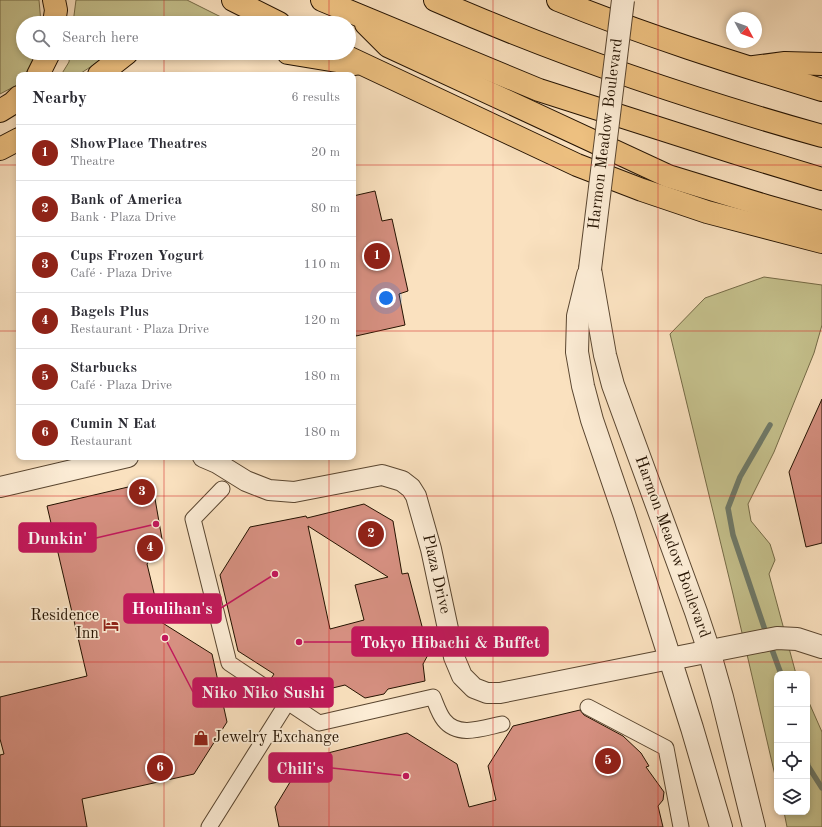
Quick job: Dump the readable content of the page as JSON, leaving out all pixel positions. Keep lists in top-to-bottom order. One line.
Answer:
{"streets":{"street":["Harmon Meadow Boulevard","Plaza Drive"]},"crossings":[["Harmon Meadow Boulevard","Plaza Drive"]],"places":{"other":["Dunkin'","Houlihan's","Niko Niko Sushi","Tokyo Hibachi & Buffet","Chili's"],"hotel":["Residence Inn"],"shop":["Jewelry Exchange"]},"north":"bottom right","page":{"search":"Search here","heading":["Nearby","6 results"],"list":[{"mark":"1","name":"ShowPlace Theatres","note":"Theatre","value":"20 m"},{"mark":"2","name":"Bank of America","note":"Bank · Plaza Drive","value":"80 m"},{"mark":"3","name":"Cups Frozen Yogurt","note":"Café · Plaza Drive","value":"110 m"},{"mark":"4","name":"Bagels Plus","note":"Restaurant · Plaza Drive","value":"120 m"},{"mark":"5","name":"Starbucks","note":"Café · Plaza Drive","value":"180 m"},{"mark":"6","name":"Cumin N Eat","note":"Restaurant","value":"180 m"}],"pins":["1","3","2","4","5","6"],"map_buttons":["+","−"]}}
